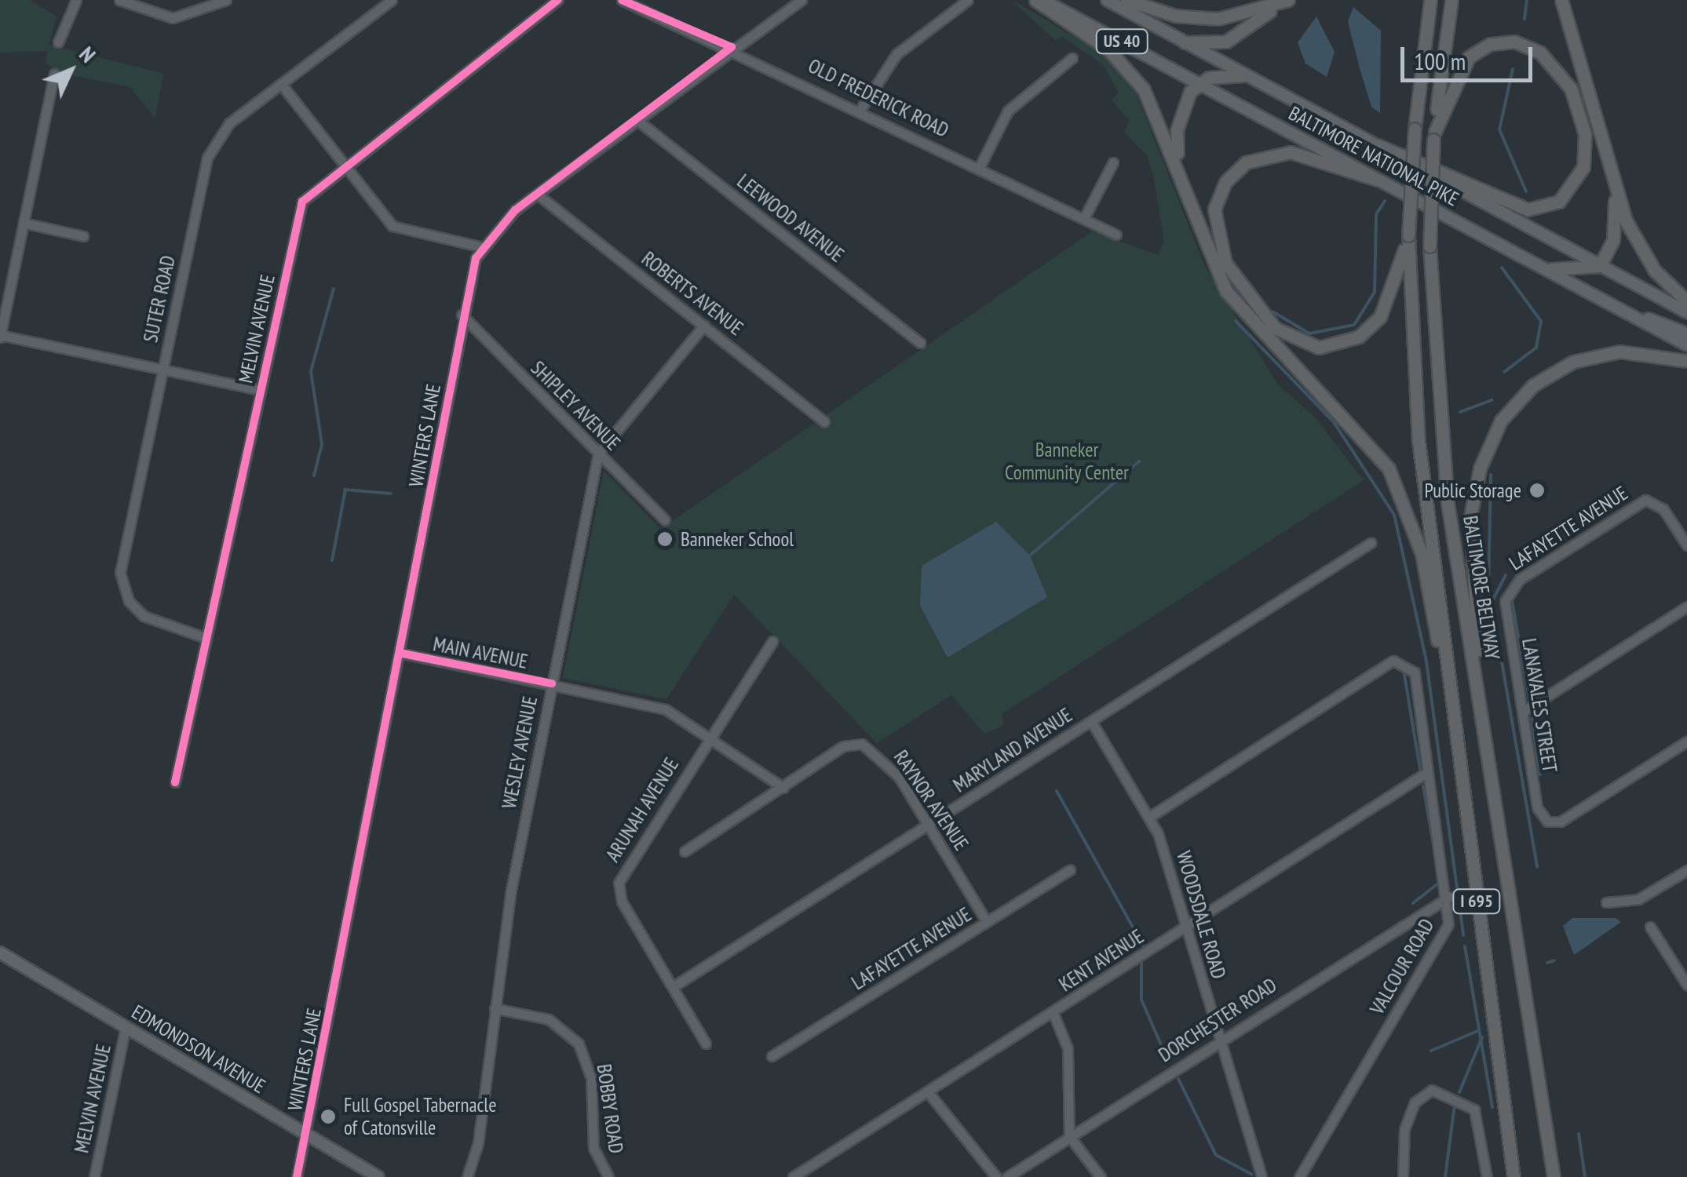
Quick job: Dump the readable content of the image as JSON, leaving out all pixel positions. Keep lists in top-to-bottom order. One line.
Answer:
{"streets":{"highway":["BALTIMORE BELTWAY","I 695"],"main road":["US 40","BALTIMORE NATIONAL PIKE","EDMONDSON AVENUE"],"street":["OLD FREDERICK ROAD","LEEWOOD AVENUE","ROBERTS AVENUE","SUTER ROAD","MELVIN AVENUE","SHIPLEY AVENUE","WINTERS LANE","LAFAYETTE AVENUE","MAIN AVENUE","LANAVALES STREET","MARYLAND AVENUE","WESLEY AVENUE","RAYNOR AVENUE","ARUNAH AVENUE","WOODSDALE ROAD","KENT AVENUE","VALCOUR ROAD","DORCHESTER ROAD","BOBBY ROAD"]},"crossings":[["ROBERTS AVENUE","WESLEY AVENUE"],["SUTER ROAD","MELVIN AVENUE"],["MELVIN AVENUE","EDMONDSON AVENUE"],["SHIPLEY AVENUE","WINTERS LANE"],["SHIPLEY AVENUE","WESLEY AVENUE"],["WINTERS LANE","MAIN AVENUE"],["WINTERS LANE","EDMONDSON AVENUE"],["LAFAYETTE AVENUE","LANAVALES STREET"],["LAFAYETTE AVENUE","RAYNOR AVENUE"],["MAIN AVENUE","WESLEY AVENUE"],["MAIN AVENUE","RAYNOR AVENUE"],["MAIN AVENUE","ARUNAH AVENUE"],["MARYLAND AVENUE","RAYNOR AVENUE"],["MARYLAND AVENUE","ARUNAH AVENUE"],["MARYLAND AVENUE","WOODSDALE ROAD"],["WESLEY AVENUE","BOBBY ROAD"],["WOODSDALE ROAD","KENT AVENUE"],["WOODSDALE ROAD","VALCOUR ROAD"],["WOODSDALE ROAD","DORCHESTER ROAD"],["KENT AVENUE","VALCOUR ROAD"],["VALCOUR ROAD","DORCHESTER ROAD"]],"parks":["Banneker Community Center"],"places":["Public Storage","Banneker School","Full Gospel Tabernacle of Catonsville"],"scale_bar":"100 m","north":"top right"}
